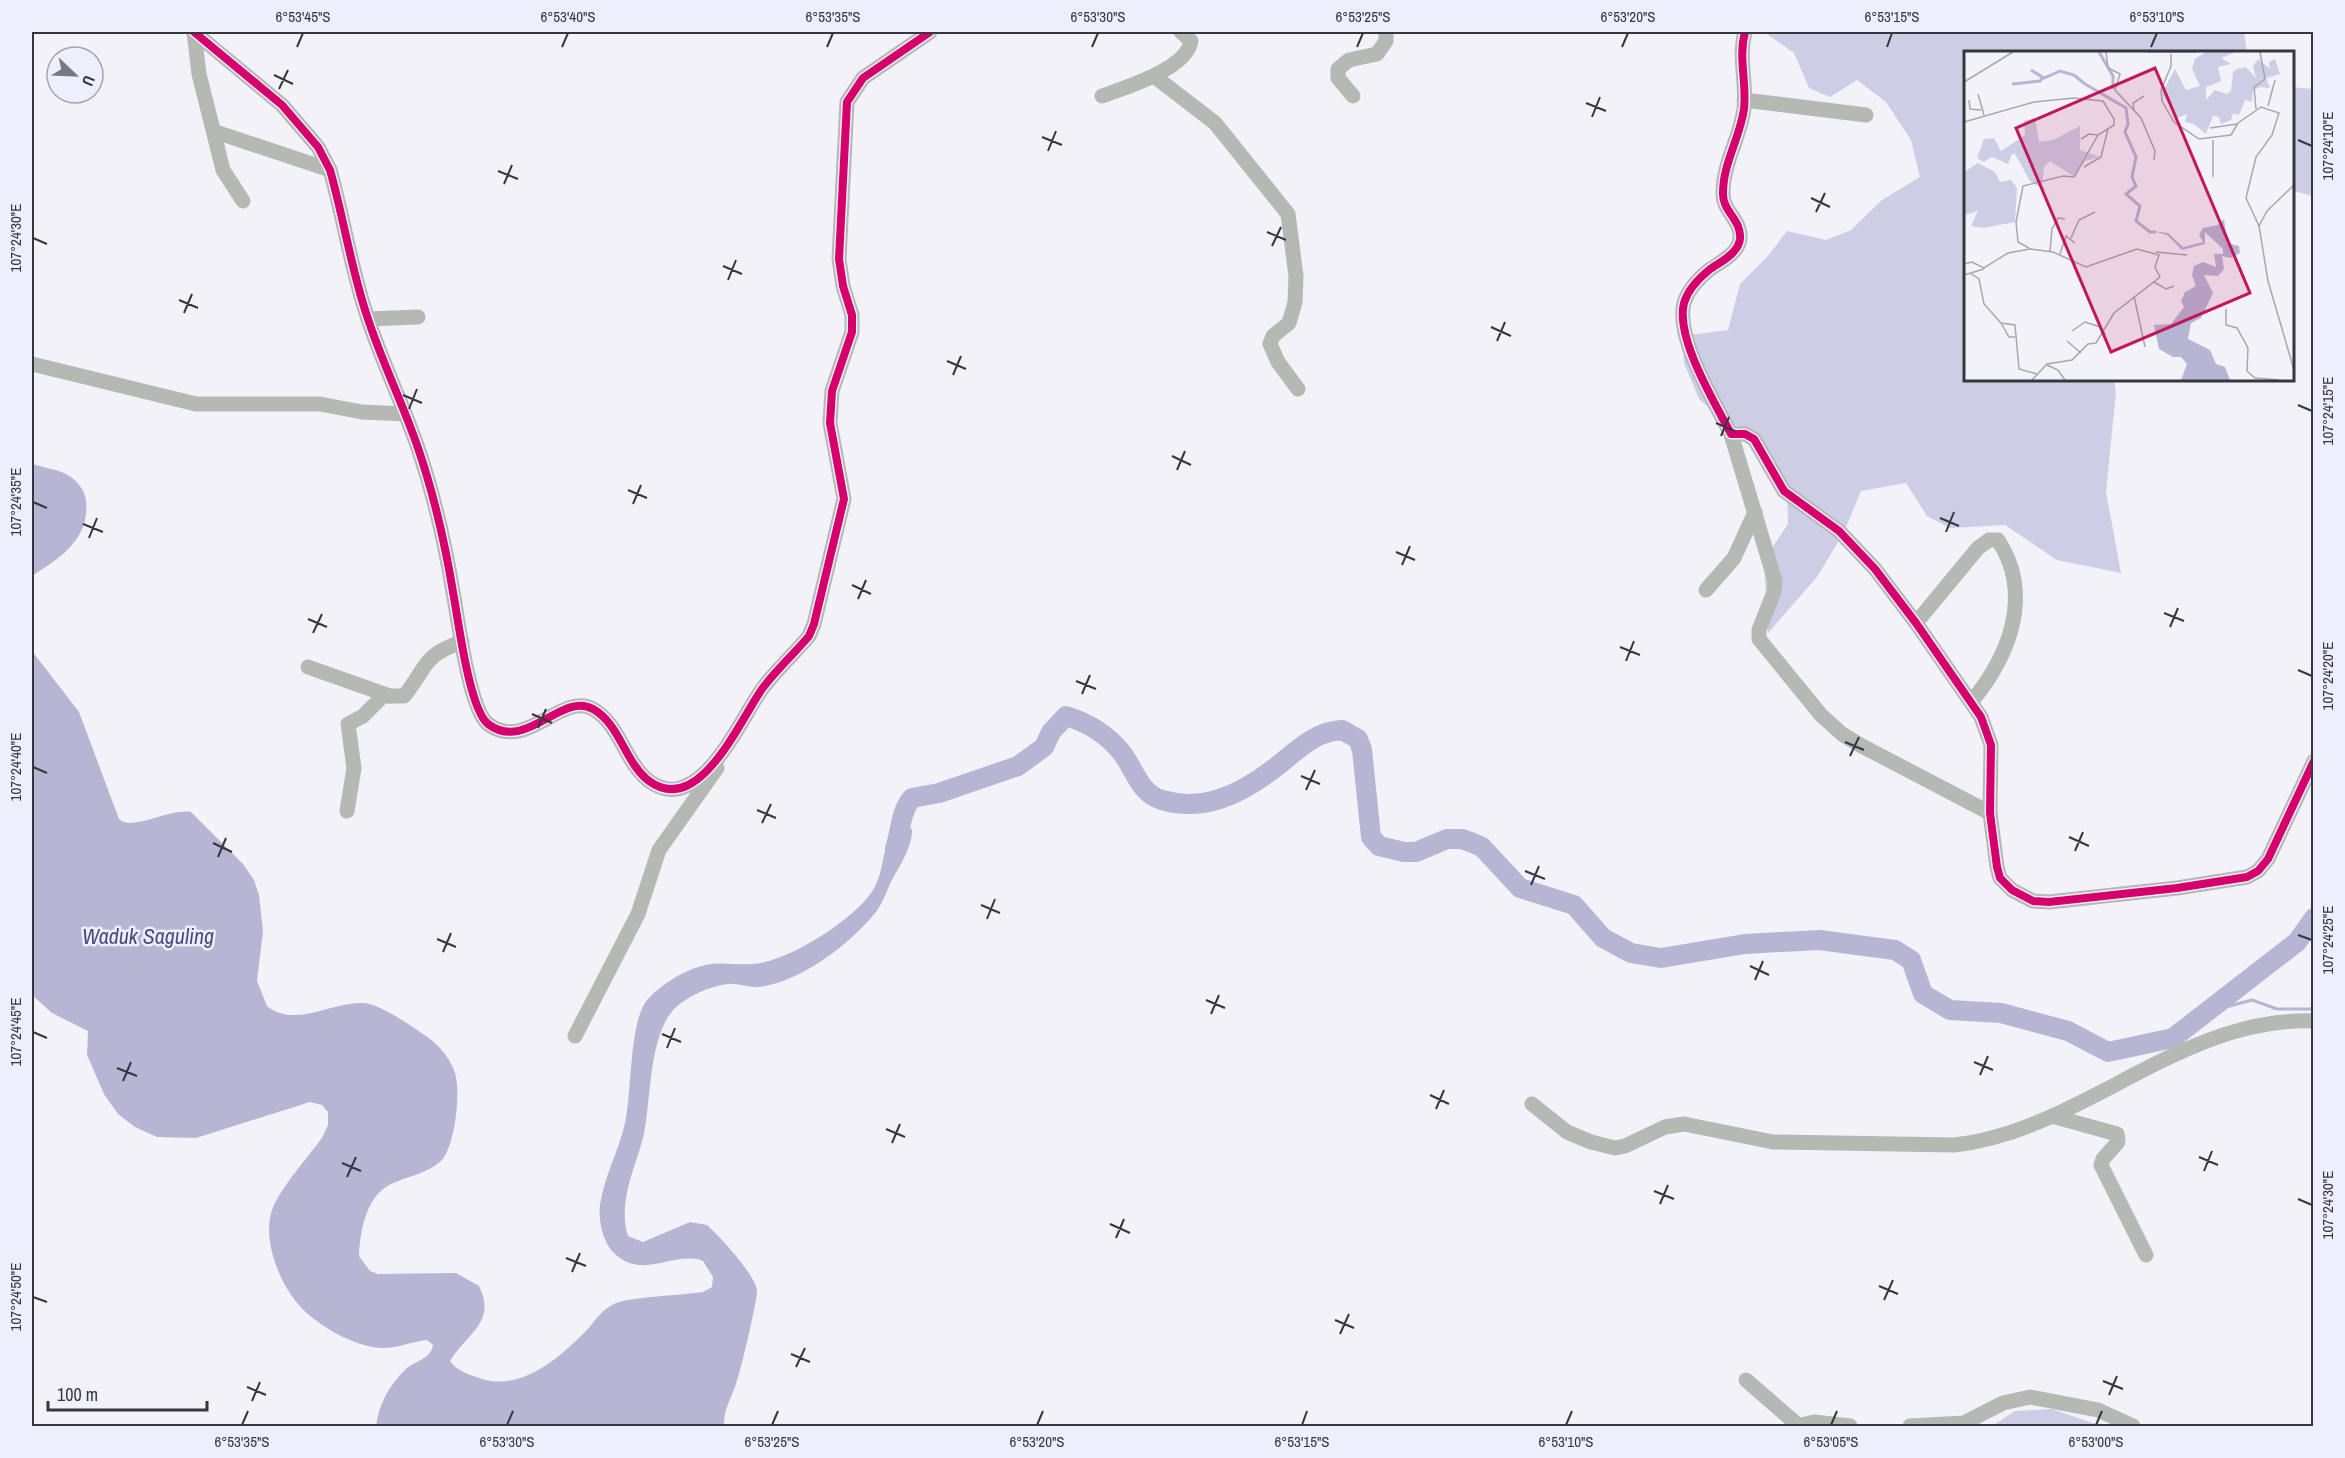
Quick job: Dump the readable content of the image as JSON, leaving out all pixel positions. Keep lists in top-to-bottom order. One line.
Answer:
{"water":["Waduk Saguling"],"scale_bar":"100 m","north":"bottom right","coordinates":["6°53'45\"S","6°53'40\"S","6°53'35\"S","6°53'30\"S","6°53'25\"S","6°53'20\"S","6°53'15\"S","6°53'10\"S","107°24'10\"E","107°24'30\"E","107°24'15\"E","107°24'35\"E","107°24'20\"E","107°24'40\"E","107°24'25\"E","107°24'45\"E","107°24'50\"E","6°53'05\"S","6°53'00\"S"]}
